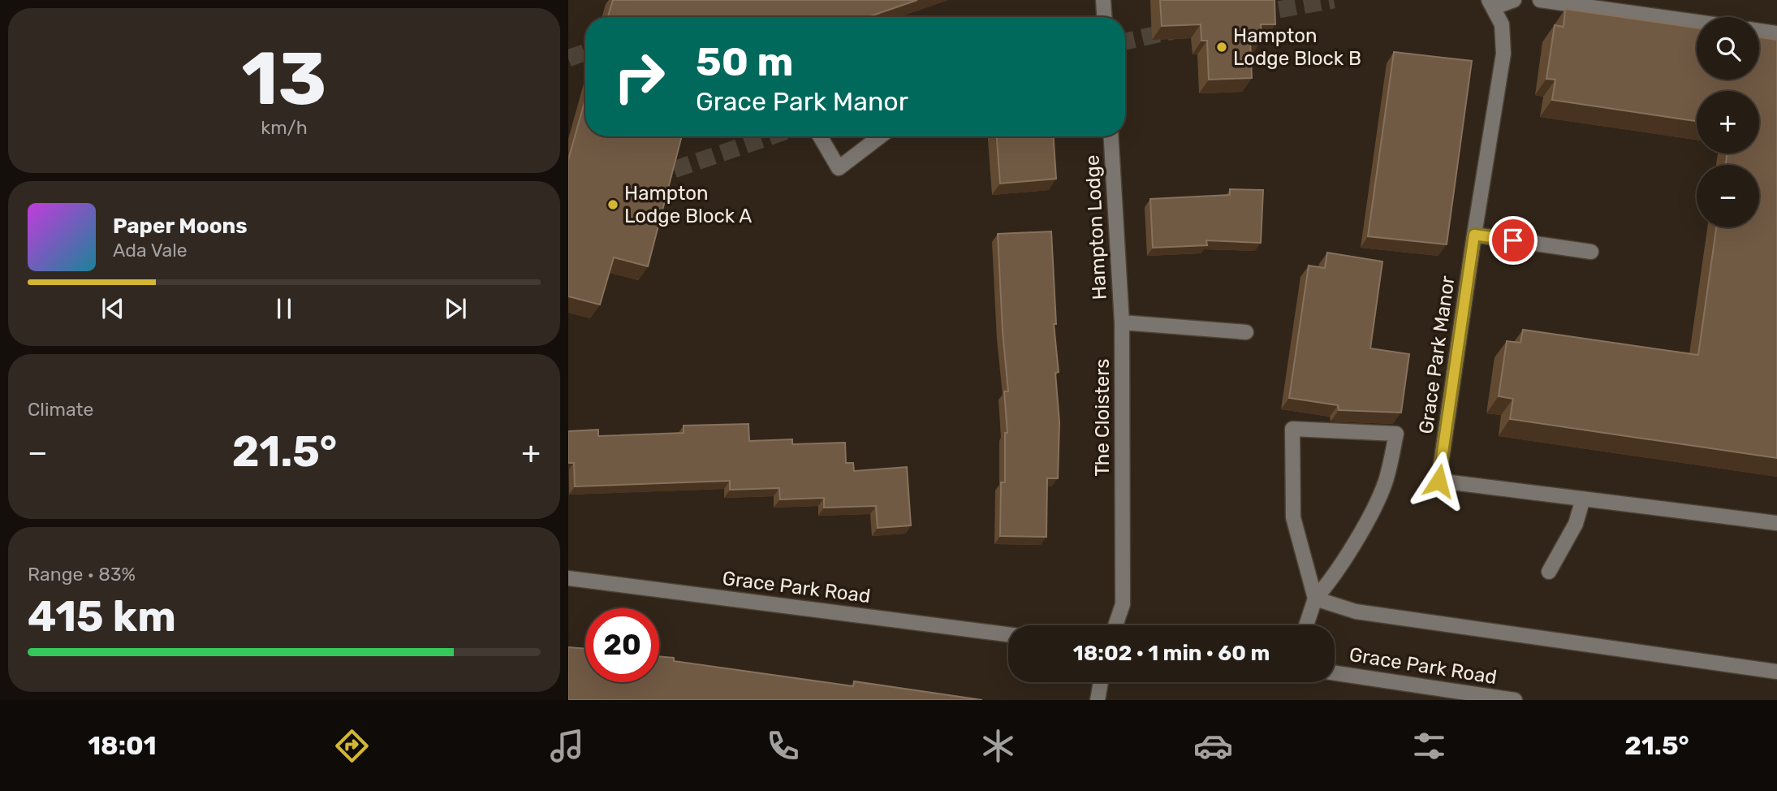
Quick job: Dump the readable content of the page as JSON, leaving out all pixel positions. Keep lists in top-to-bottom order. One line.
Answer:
{"streets":{"street":["Hampton Lodge","Grace Park Manor","The Cloisters","Grace Park Road"]},"crossings":[["Hampton Lodge","The Cloisters"]],"places":["Hampton Lodge Block B","Hampton Lodge Block A"],"page":{"tile":[["13","km/h"],"Climate",["Range · 83%","415 km"]],"map_buttons":["+","−"],"turn":["50 m","Grace Park Manor"],"song":["Paper Moons","Ada Vale"],"heat":["−","21.5°","+"],"limit":"20","trip":"18:02 · 1 min · 60 m","tabs":["18:01","21.5°"]}}
